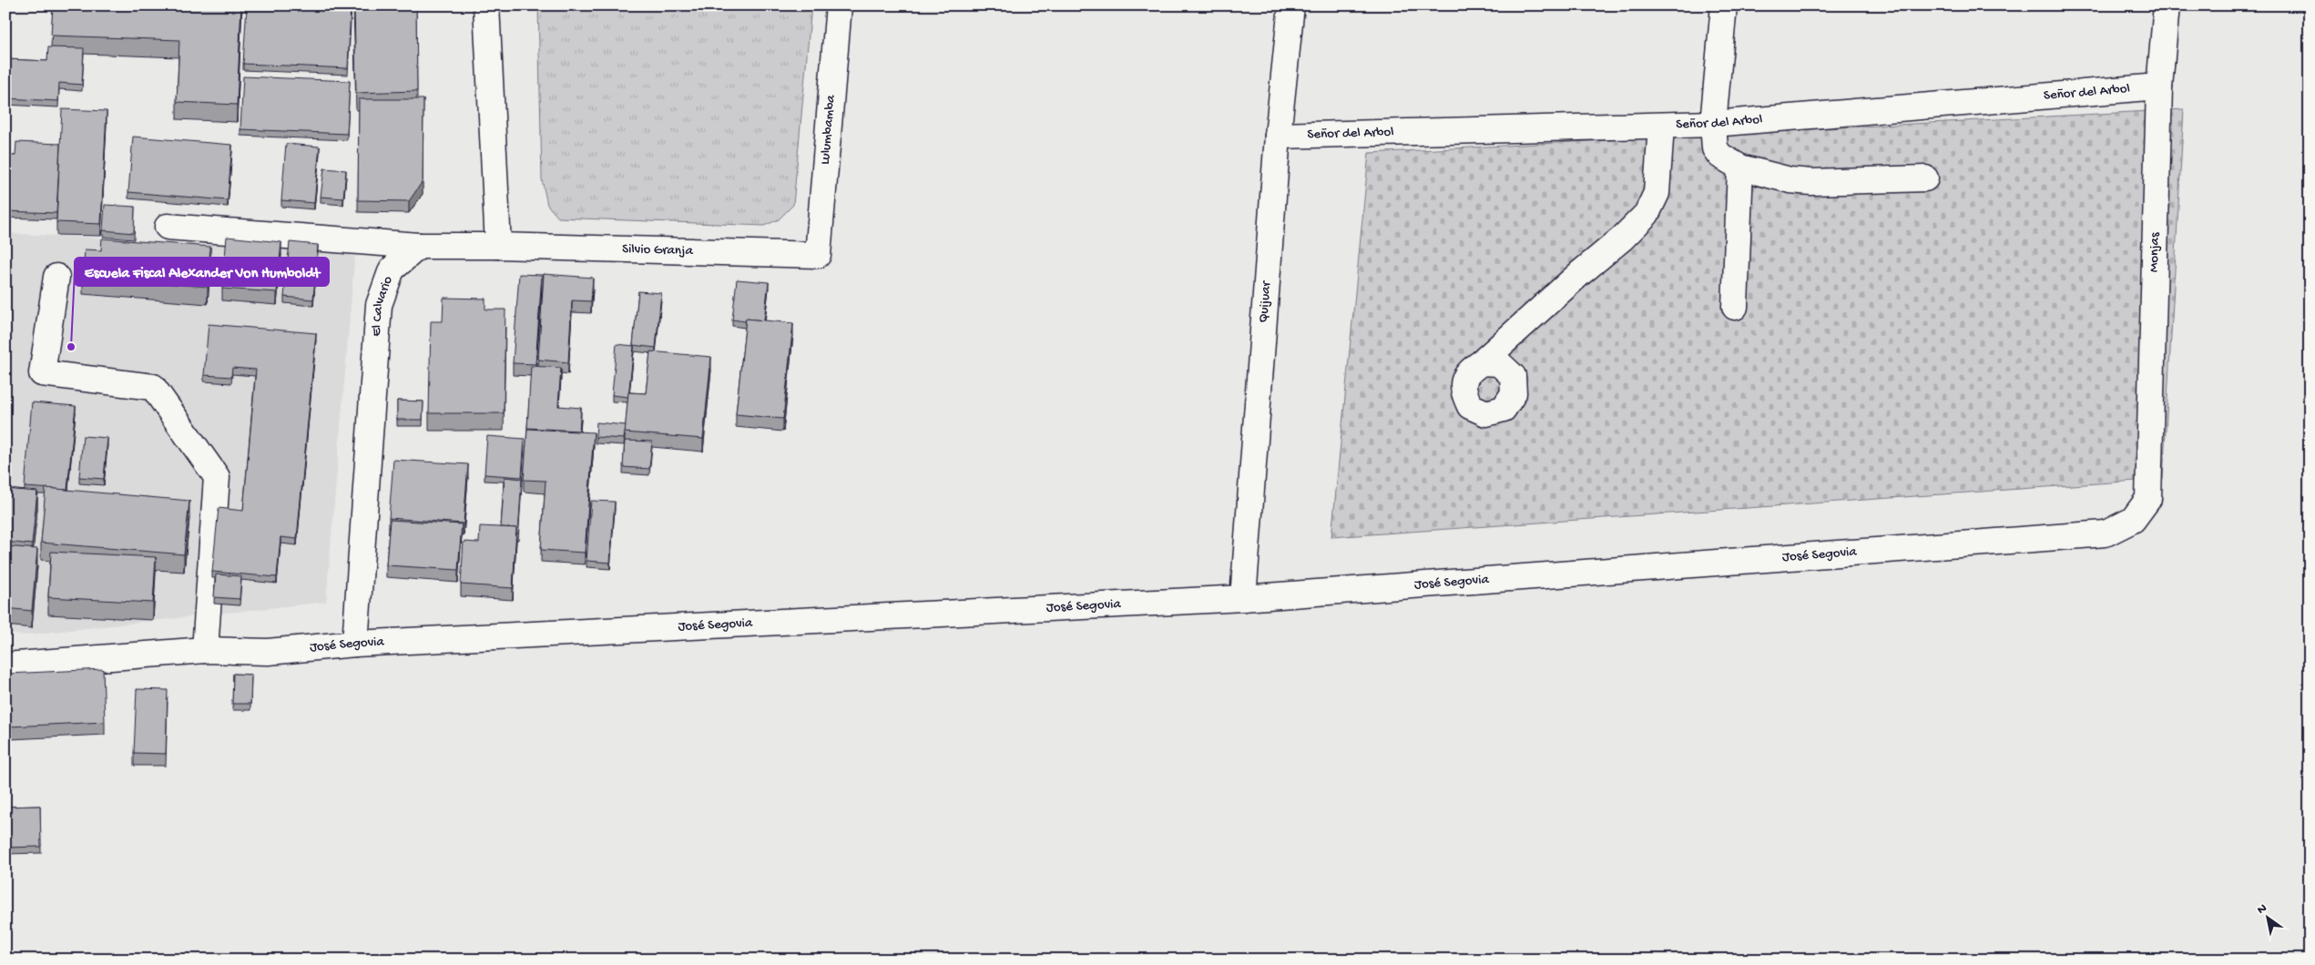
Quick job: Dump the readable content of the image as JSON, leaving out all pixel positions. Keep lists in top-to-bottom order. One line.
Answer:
{"streets":{"street":["Señor del Arbol","Lulumbamba","Silvio Granja","Monjas","Quijuar","El Calvario","José Segovia"]},"crossings":[["Señor del Arbol","Monjas"],["Señor del Arbol","Quijuar"],["Lulumbamba","Silvio Granja"],["Monjas","José Segovia"],["Quijuar","José Segovia"],["El Calvario","José Segovia"]],"places":["Escuela Fiscal Alexander Von Humboldt"],"north":"top left"}
